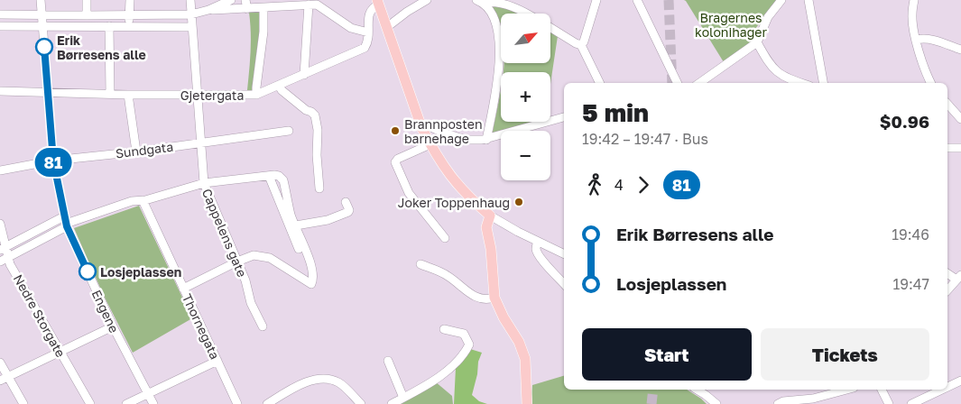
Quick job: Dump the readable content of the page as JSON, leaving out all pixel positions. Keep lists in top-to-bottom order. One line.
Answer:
{"streets":{"street":["Gjetergata","Sundgata","Cappelens gate","Engene","Nedre Storgate","Thornegata"]},"crossings":[["Gjetergata","Cappelens gate"],["Gjetergata","Engene"],["Sundgata","Cappelens gate"],["Sundgata","Engene"]],"parks":["Bragernes kolonihager"],"places":["Erik Børresens alle","Brannposten barnehage","Joker Toppenhaug","Losjeplassen"],"lines":["bus line 81"],"north":"top right","page":{"on_map":"81","map_buttons":["+","−"],"heading":["5 min","19:42 – 19:47 · Bus","$0.96"],"legs":["4","81"],"list":[{"name":"Erik Børresens alle","value":"19:46"},{"name":"Losjeplassen","value":"19:47"}],"buttons":["Start","Tickets"]}}
